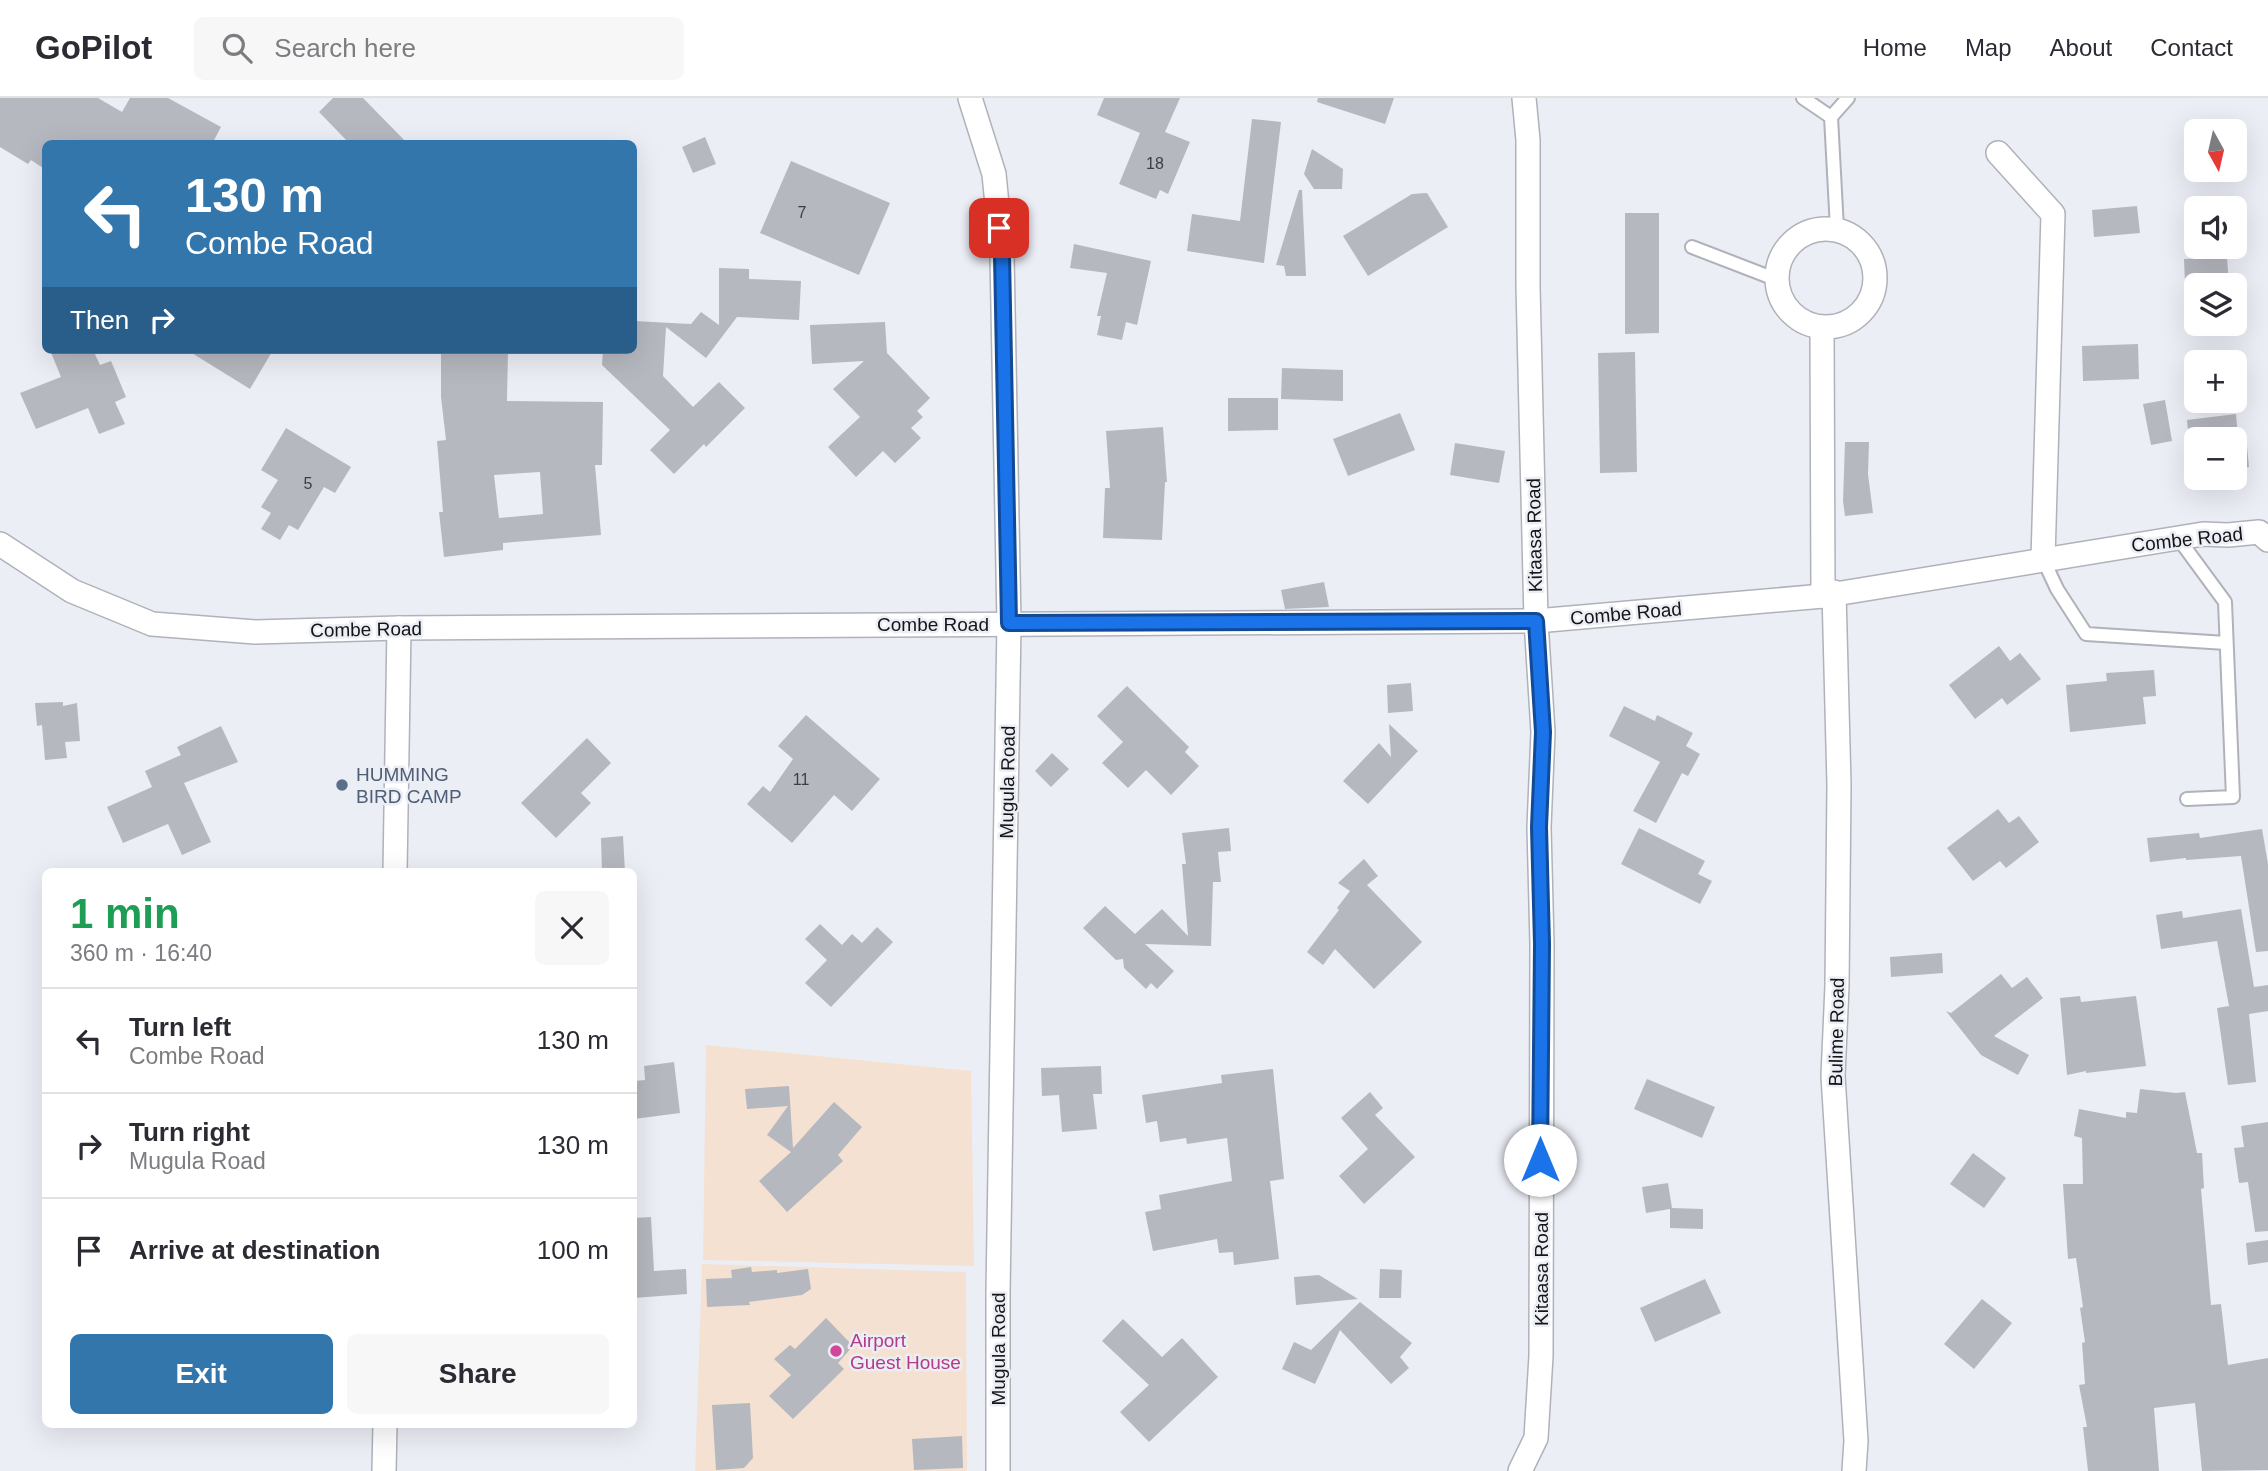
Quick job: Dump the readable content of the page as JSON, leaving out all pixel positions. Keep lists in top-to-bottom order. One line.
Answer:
{"streets":{"street":["Kitaasa Road","Combe Road","Mugula Road","Bulime Road"]},"crossings":[["Kitaasa Road","Combe Road"],["Combe Road","Mugula Road"],["Combe Road","Bulime Road"]],"places":["HUMMING BIRD CAMP","Airport Guest House"],"house_numbers":["18","7","5","11"],"north":"bottom","page":{"header":"GoPilot","search":"Search here","nav":["Home","Map","About","Contact"],"map_buttons":["+","−"],"turn":["130 m","Combe Road"],"then":"Then","heading":["1 min","360 m · 16:40"],"list":[{"name":"Turn left","note":"Combe Road","value":"130 m"},{"name":"Turn right","note":"Mugula Road","value":"130 m"},{"name":"Arrive at destination","value":"100 m"}],"buttons":["Exit","Share"]}}
